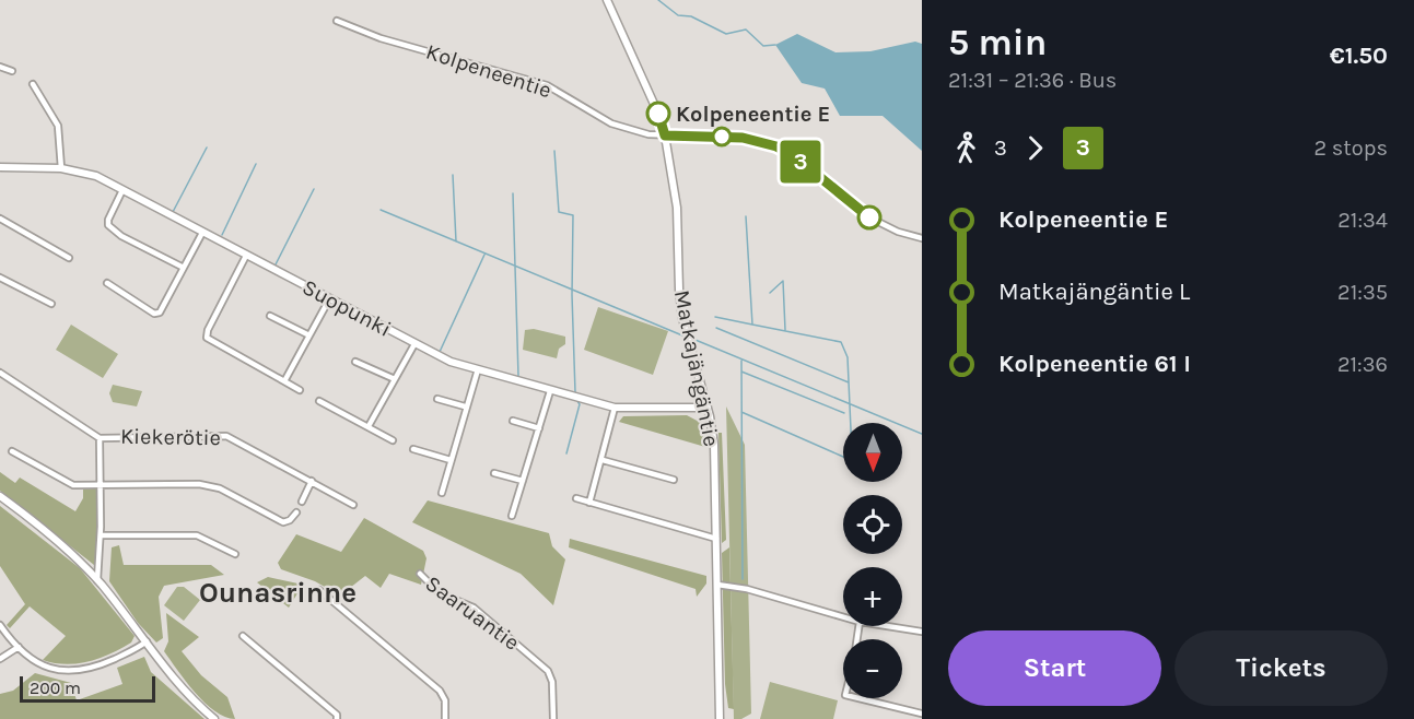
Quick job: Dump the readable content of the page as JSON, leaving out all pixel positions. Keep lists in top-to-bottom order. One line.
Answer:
{"streets":{"street":["Kolpeneentie","Suopunki","Matkajängäntie","Kiekerötie","Saaruantie"]},"crossings":[["Kolpeneentie","Matkajängäntie"],["Suopunki","Matkajängäntie"]],"districts":["Ounasrinne"],"places":["Kolpeneentie E"],"lines":["bus line 3"],"scale_bar":"200 m","north":"bottom","page":{"on_map":"3","heading":["5 min","21:31 – 21:36 · Bus","€1.50"],"legs":["3","3","2 stops"],"list":[{"name":"Kolpeneentie E","value":"21:34"},{"name":"Matkajängäntie L","value":"21:35"},{"name":"Kolpeneentie 61 I","value":"21:36"}],"map_buttons":["+","−"],"buttons":["Start","Tickets"],"scale":"200 m"}}
